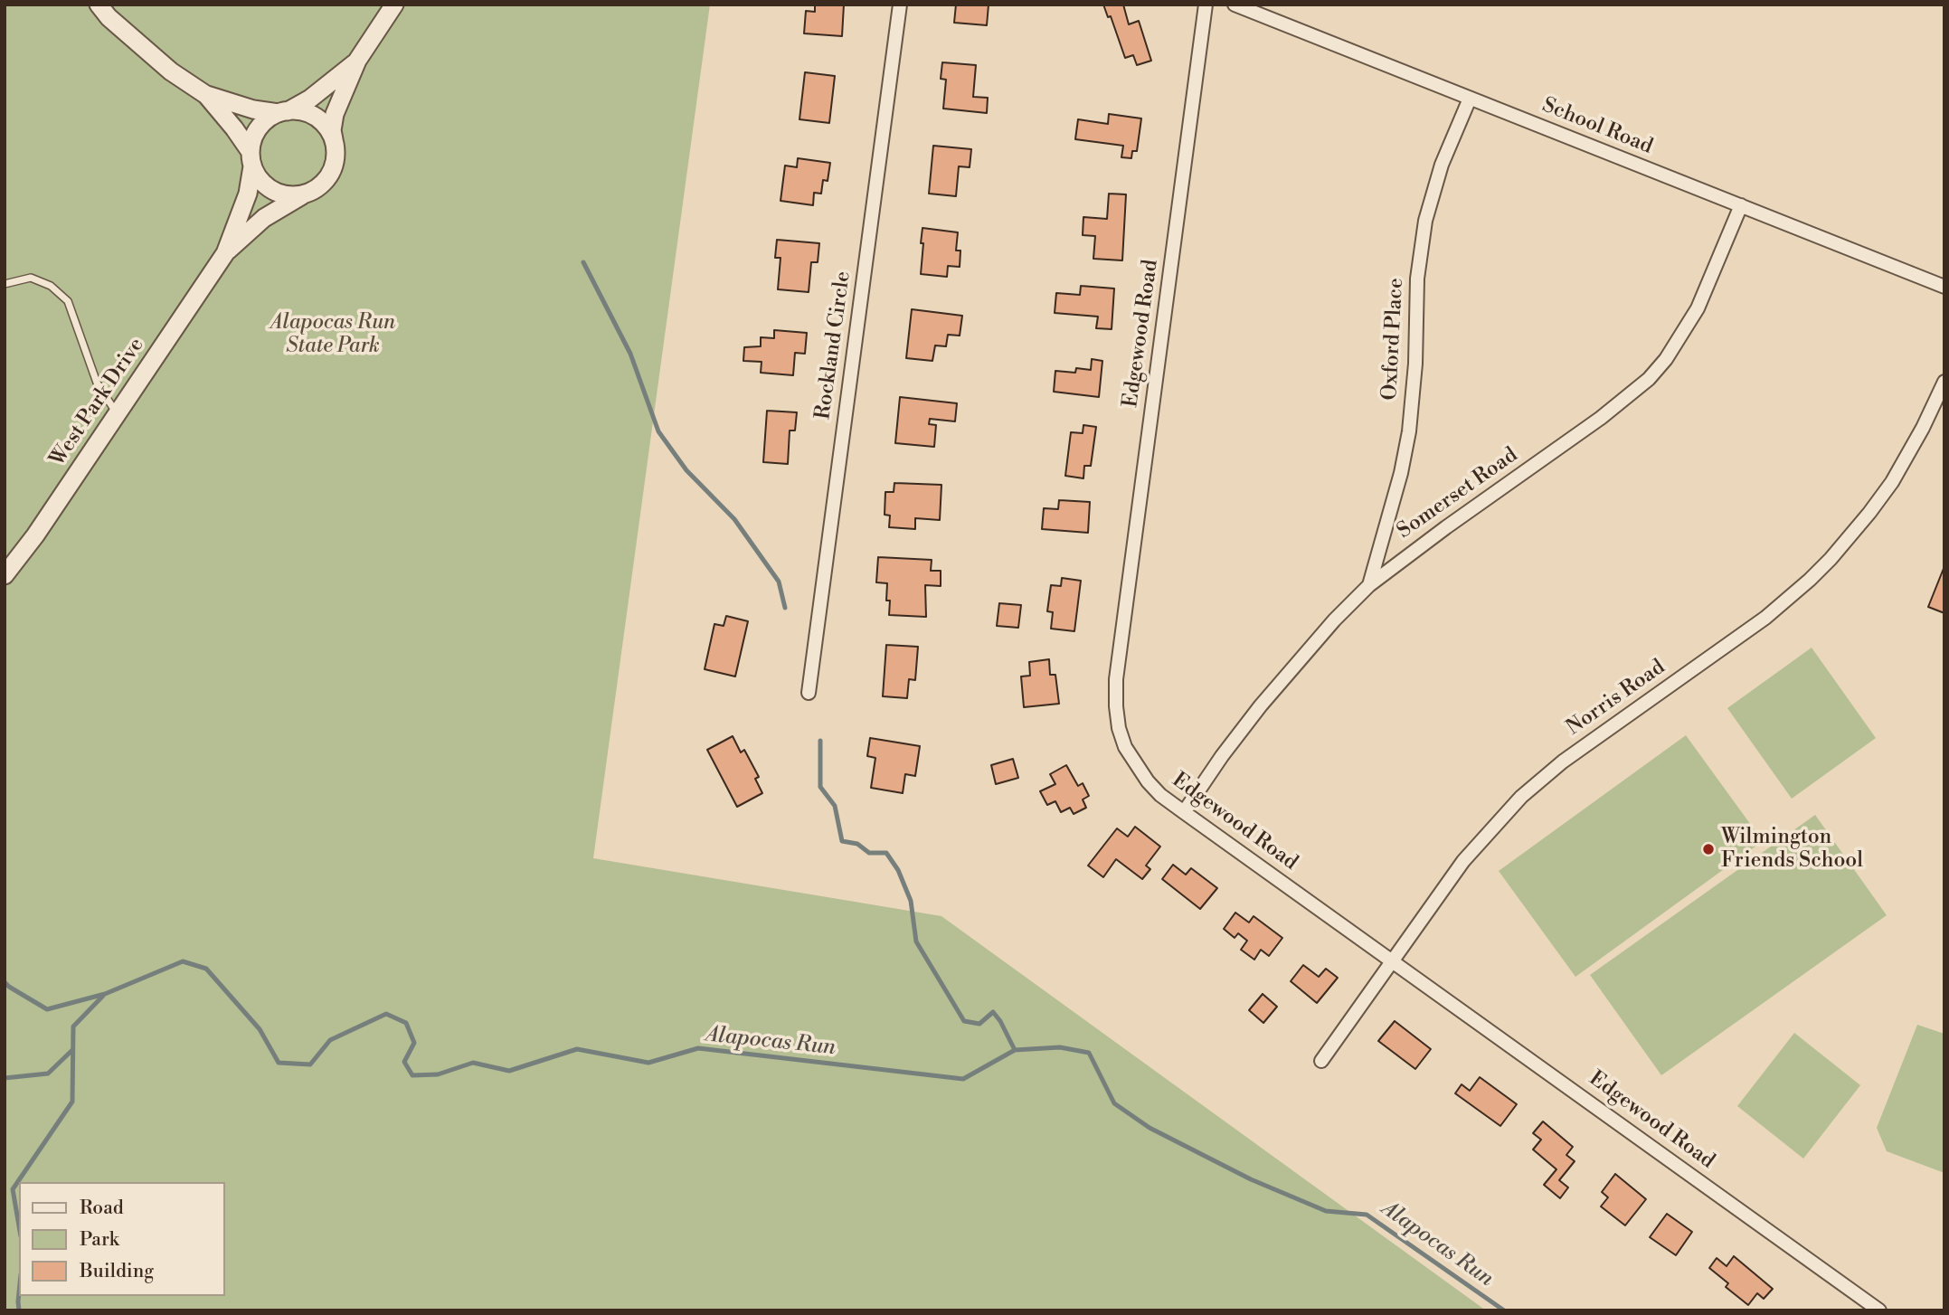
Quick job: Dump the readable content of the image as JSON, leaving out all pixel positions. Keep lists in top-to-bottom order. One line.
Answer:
{"streets":{"street":["School Road","Edgewood Road","Oxford Place","Rockland Circle","West Park Drive","Somerset Road","Norris Road"]},"crossings":[["School Road","Oxford Place"],["School Road","Somerset Road"],["Edgewood Road","Somerset Road"],["Edgewood Road","Norris Road"],["Oxford Place","Somerset Road"]],"water":["Alapocas Run"],"parks":["Alapocas Run State Park"],"places":["Wilmington Friends School"],"legend":["Road","Park","Building"]}
